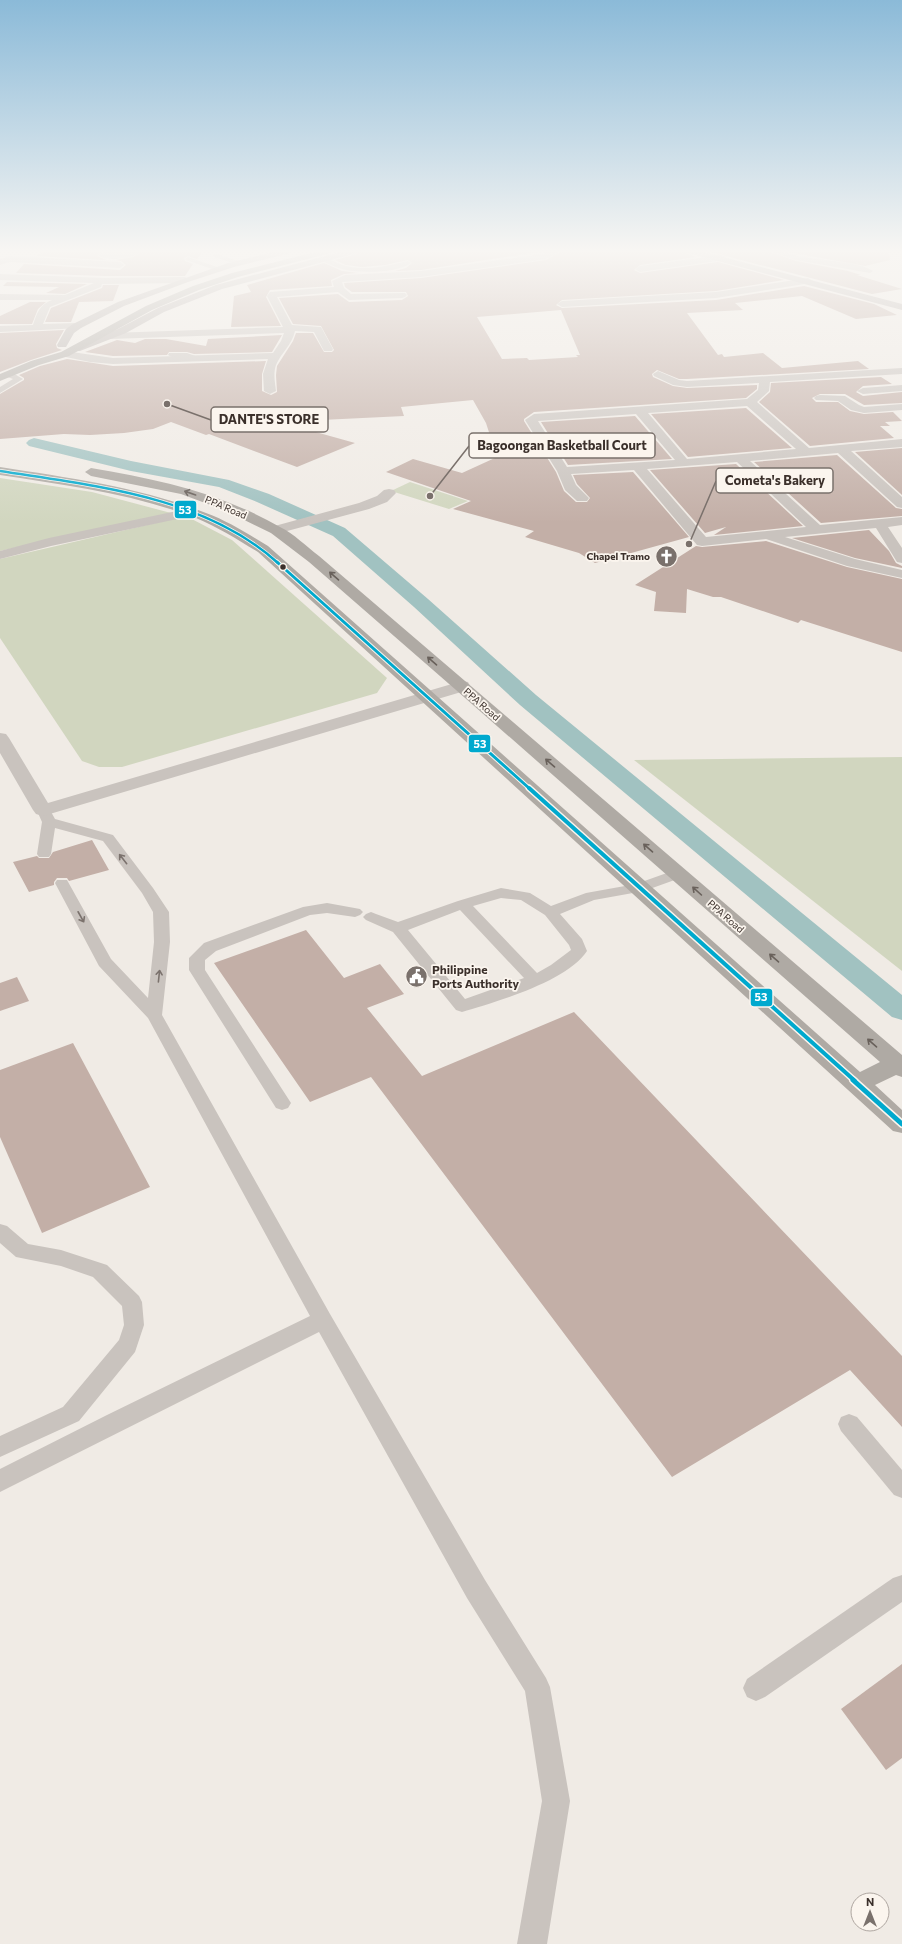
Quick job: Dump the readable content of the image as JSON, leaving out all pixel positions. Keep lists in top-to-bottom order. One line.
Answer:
{"streets":{"highway":["PPA Road"]},"places":{"other":["DANTE'S STORE","Bagoongan Basketball Court","Cometa's Bakery"],"church":["Chapel Tramo"],"public building":["Philippine Ports Authority"]},"lines":["transit line 53"],"north":"top"}
